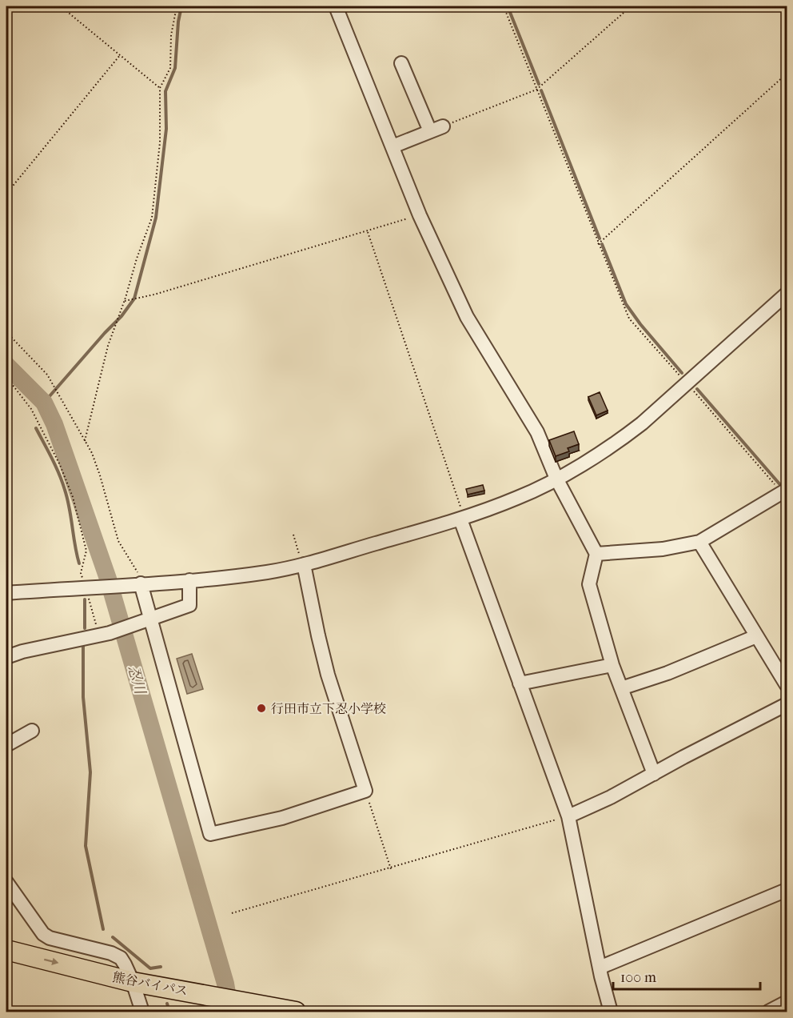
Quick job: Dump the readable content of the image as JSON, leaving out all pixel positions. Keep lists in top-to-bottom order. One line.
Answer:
{"streets":{"highway":["熊谷バイパス"]},"one_way":["熊谷バイパス"],"water":["忍川"],"places":["行田市立下忍小学校"],"scale_bar":"100 m"}
